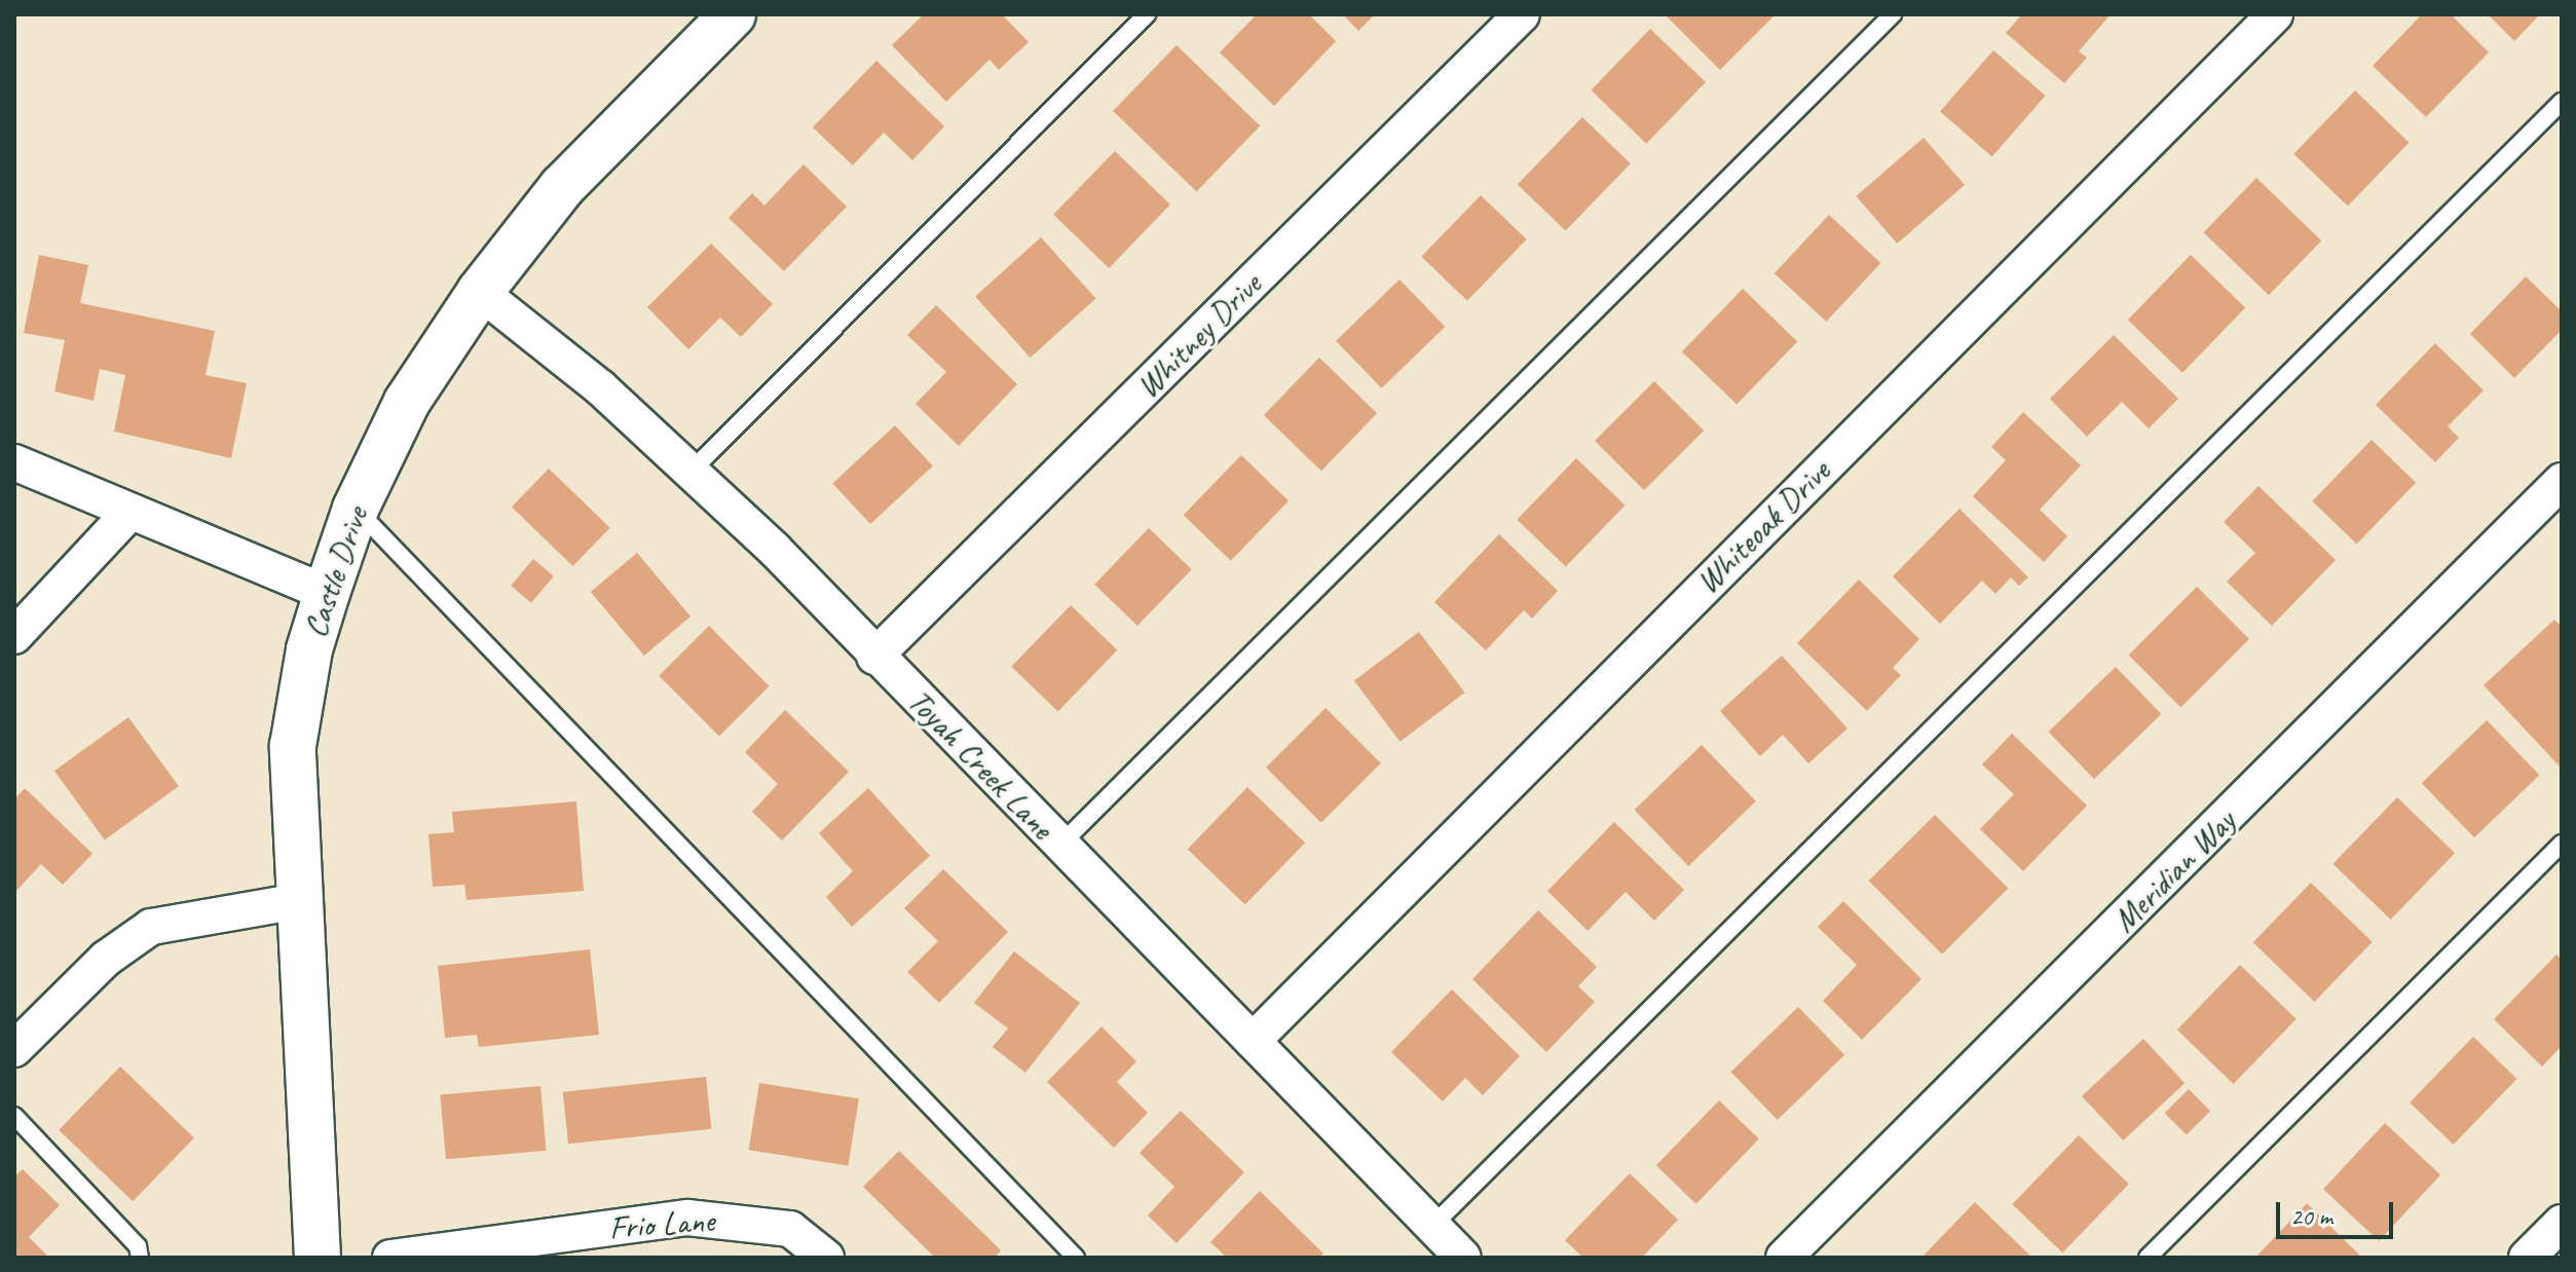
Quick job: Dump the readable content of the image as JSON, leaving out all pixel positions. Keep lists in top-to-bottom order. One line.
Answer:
{"streets":{"main road":["Castle Drive"],"street":["Whitney Drive","Whiteoak Drive","Toyah Creek Lane","Meridian Way","Frio Lane"]},"crossings":[["Whitney Drive","Toyah Creek Lane"],["Whiteoak Drive","Toyah Creek Lane"],["Castle Drive","Toyah Creek Lane"]],"scale_bar":"20 m"}
